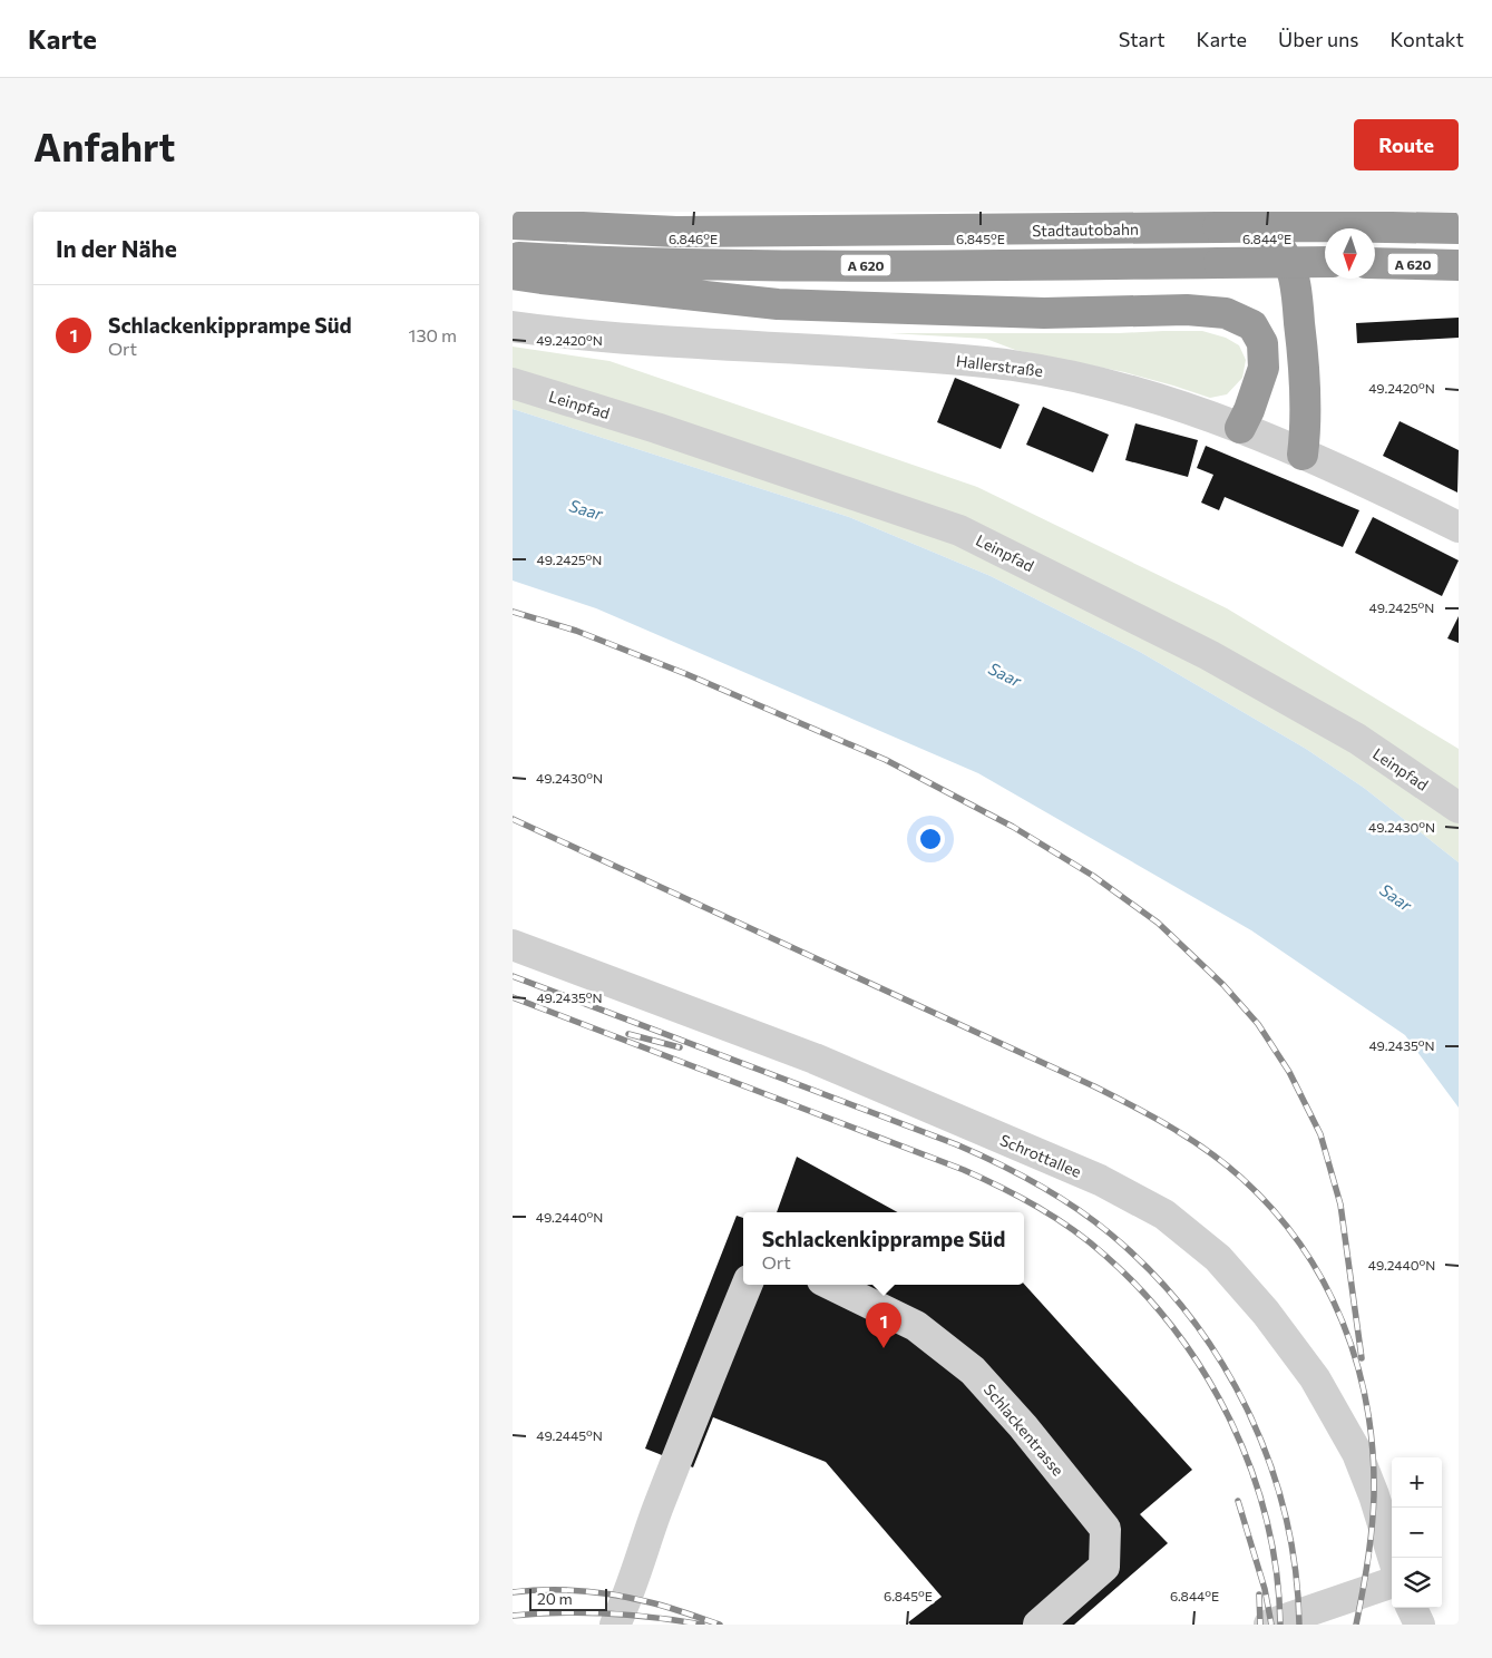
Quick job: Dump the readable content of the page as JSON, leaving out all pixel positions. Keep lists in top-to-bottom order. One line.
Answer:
{"streets":{"highway":["Stadtautobahn","A 620"],"street":["Hallerstraße","Leinpfad","Schrottallee","Schlackentrasse"]},"water":["Saar"],"scale_bar":"20 m","north":"bottom","page":{"header":"Karte","nav":["Start","Karte","Über uns","Kontakt"],"buttons":"Route","title":"Anfahrt","heading":"In der Nähe","list":[{"mark":"1","name":"Schlackenkipprampe Süd","note":"Ort","value":"130 m"}],"popup":["Schlackenkipprampe Süd","Ort"],"pins":"1","map_buttons":["+","−"],"scale":"20 m"},"coordinates":["6.846°E","6.845°E","6.844°E","49.2420°N","49.2425°N","49.2430°N","49.2435°N","49.2440°N","49.2445°N"]}
